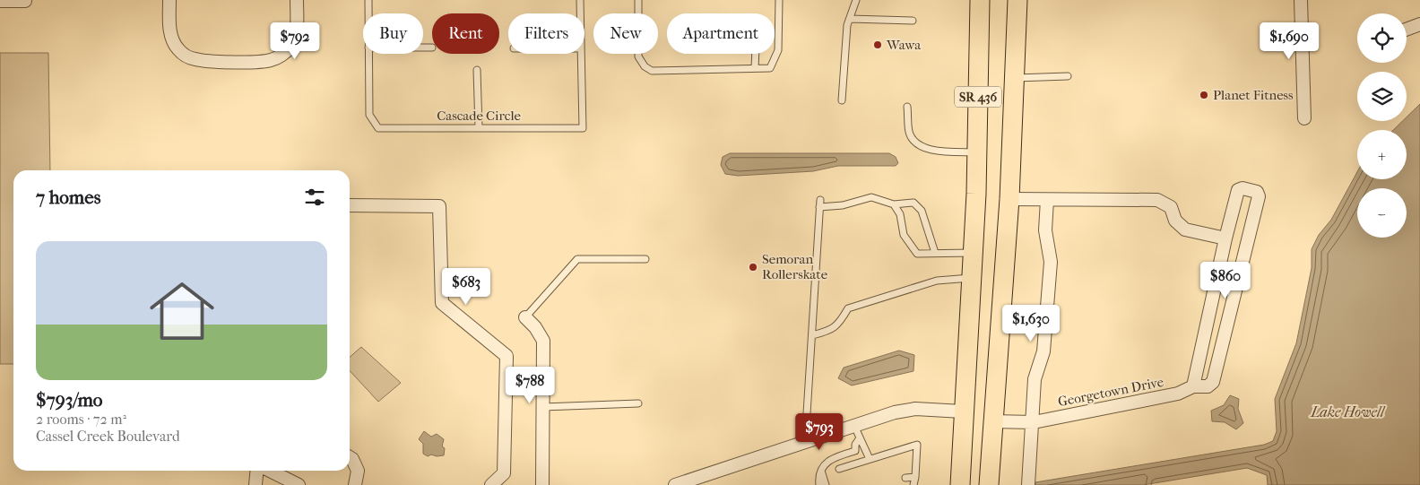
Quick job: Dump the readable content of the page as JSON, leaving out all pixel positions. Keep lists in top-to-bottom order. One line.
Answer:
{"streets":{"main road":["SR 436"],"street":["Georgetown Drive"],"lane":["Cascade Circle"]},"crossings":[["SR 436","Georgetown Drive"]],"water":["Lake Howell"],"places":["Wawa","Planet Fitness","Semoran Rollerskate"],"page":{"map_buttons":["+","−"],"chip":["Buy","Rent","Filters","New","Apartment"],"price":["$792","$1,690","$860","$683","$1,630","$788","$793"],"heading":"7 homes","list":[{"name":"$793/mo","note":"2 rooms · 72 m² · Cassel Creek Boulevard"}]}}
